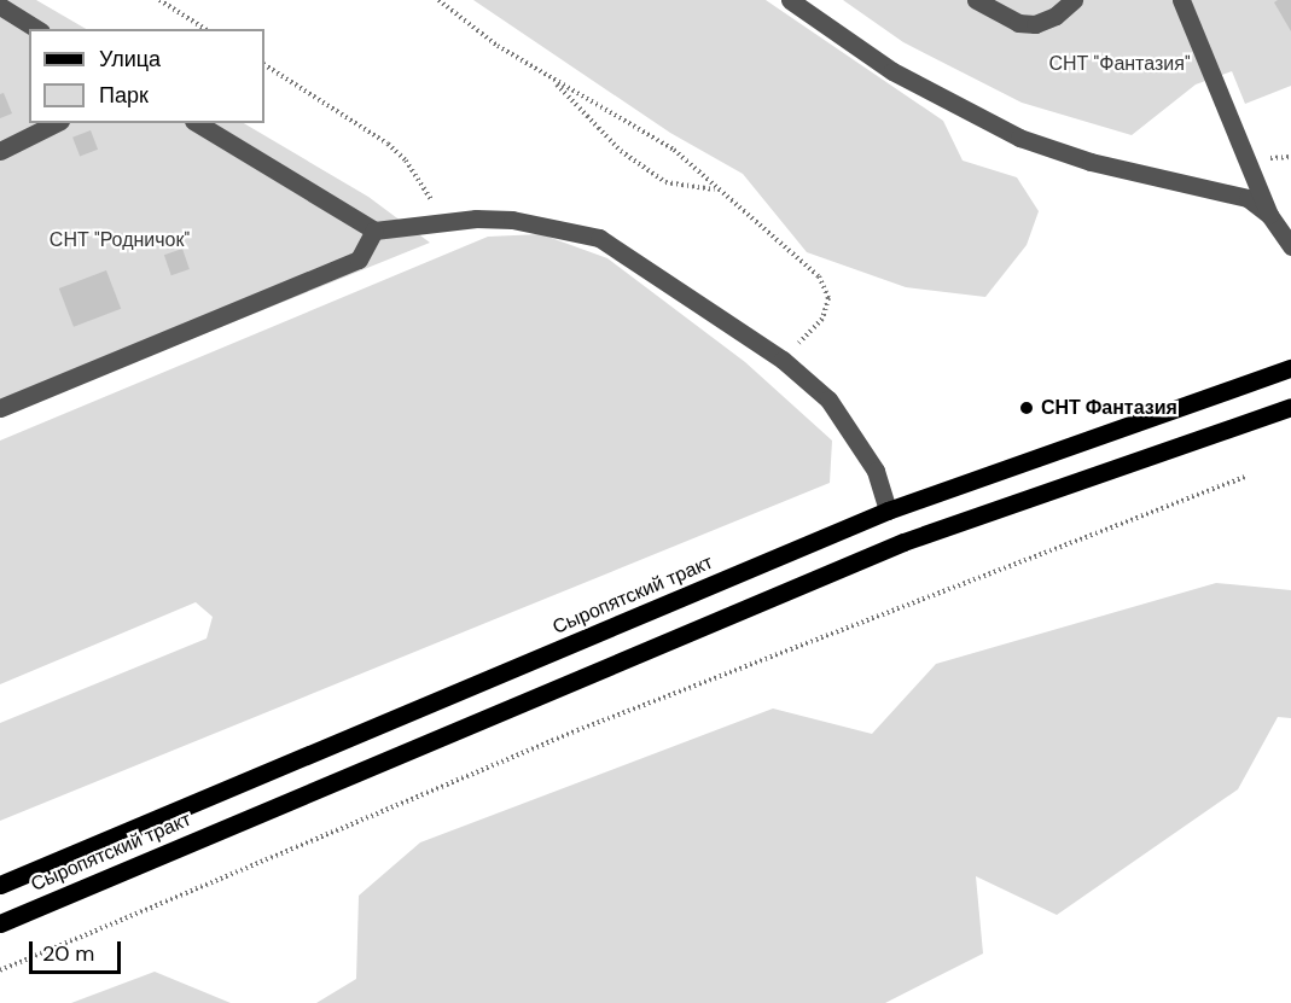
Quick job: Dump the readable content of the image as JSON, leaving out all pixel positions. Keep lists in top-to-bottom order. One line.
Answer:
{"streets":{"main road":["Сыропятский тракт"]},"parks":["СНТ \"Фантазия\"","СНТ \"Родничок\""],"places":["СНТ Фантазия"],"legend":["Улица","Парк"],"scale_bar":"20 m"}
